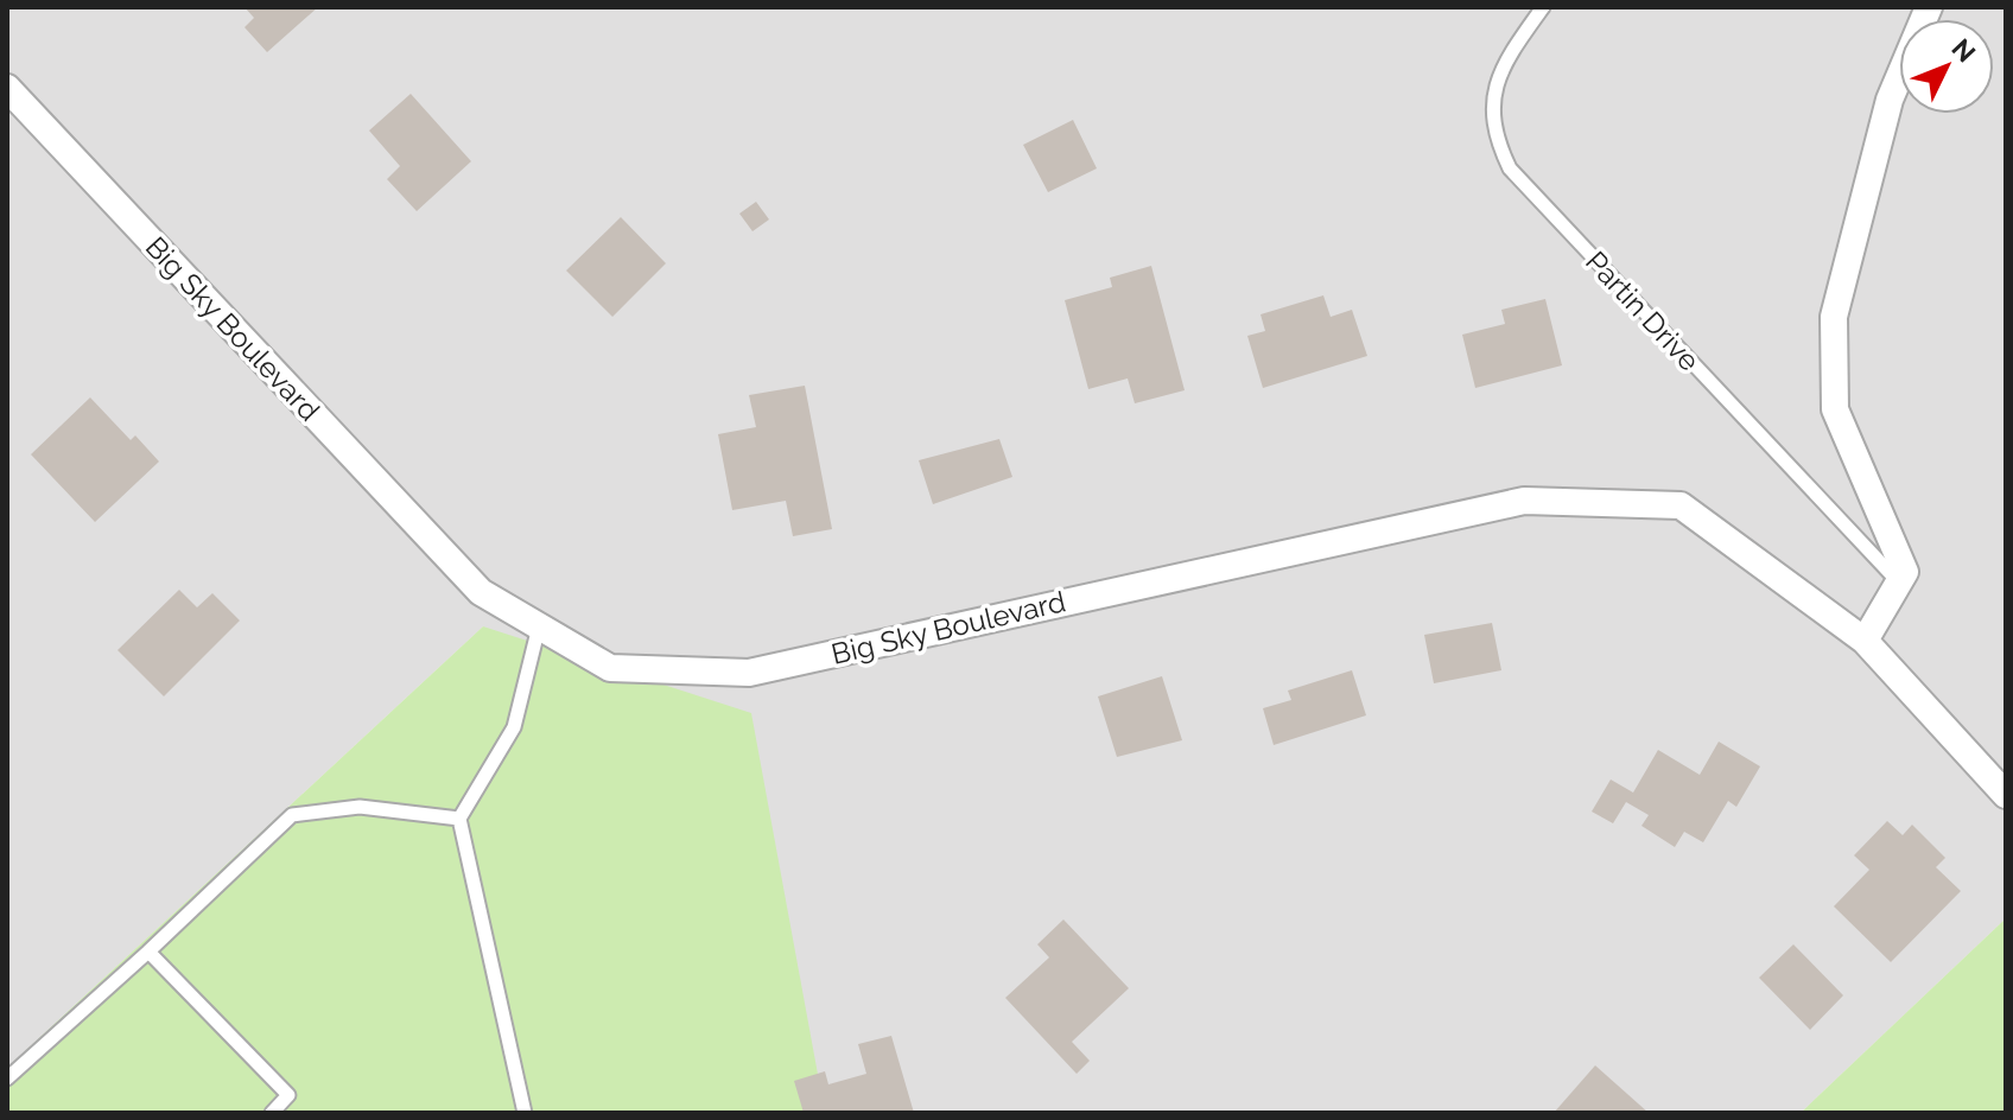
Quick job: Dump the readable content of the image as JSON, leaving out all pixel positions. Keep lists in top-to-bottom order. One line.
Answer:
{"streets":{"street":["Big Sky Boulevard"],"lane":["Partin Drive"]},"north":"top right"}
